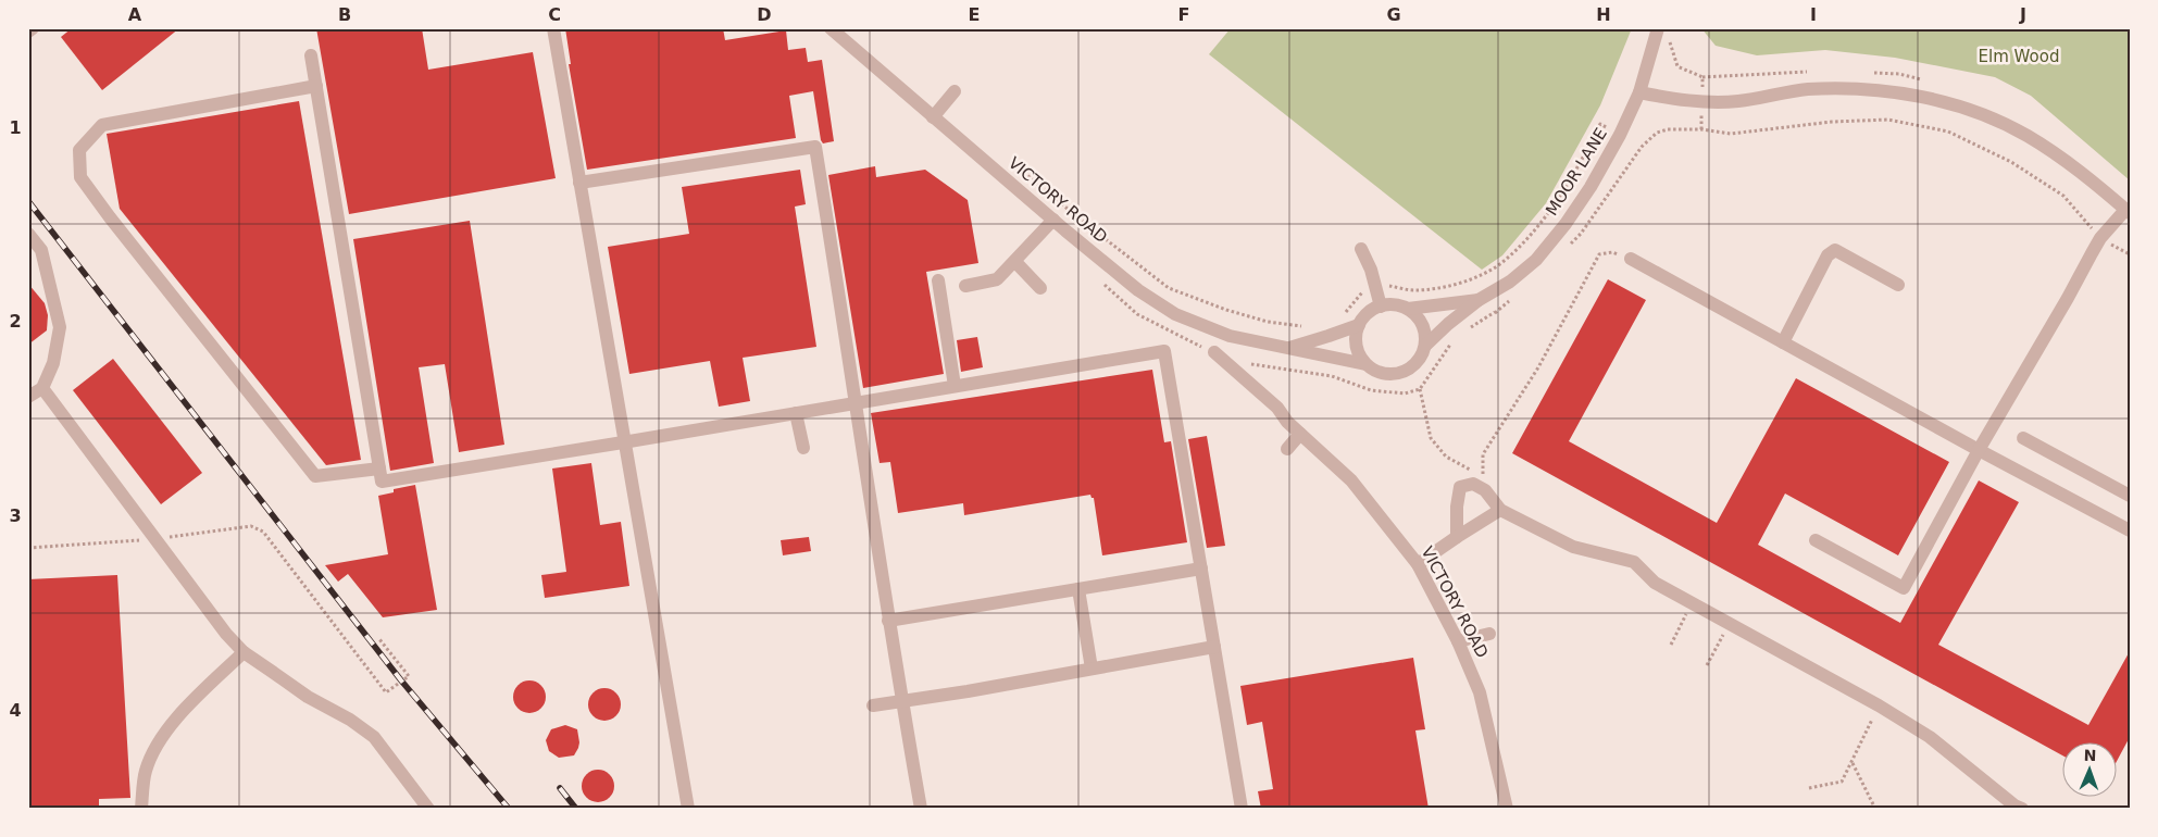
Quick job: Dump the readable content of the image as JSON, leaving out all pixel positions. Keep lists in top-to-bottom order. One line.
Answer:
{"streets":{"street":["MOOR LANE","VICTORY ROAD"]},"crossings":[["MOOR LANE","VICTORY ROAD"]],"parks":["Elm Wood"],"north":"top","grid":{"columns":["A","B","C","D","E","F","G","H","I","J"],"rows":["1","2","3","4"]}}
